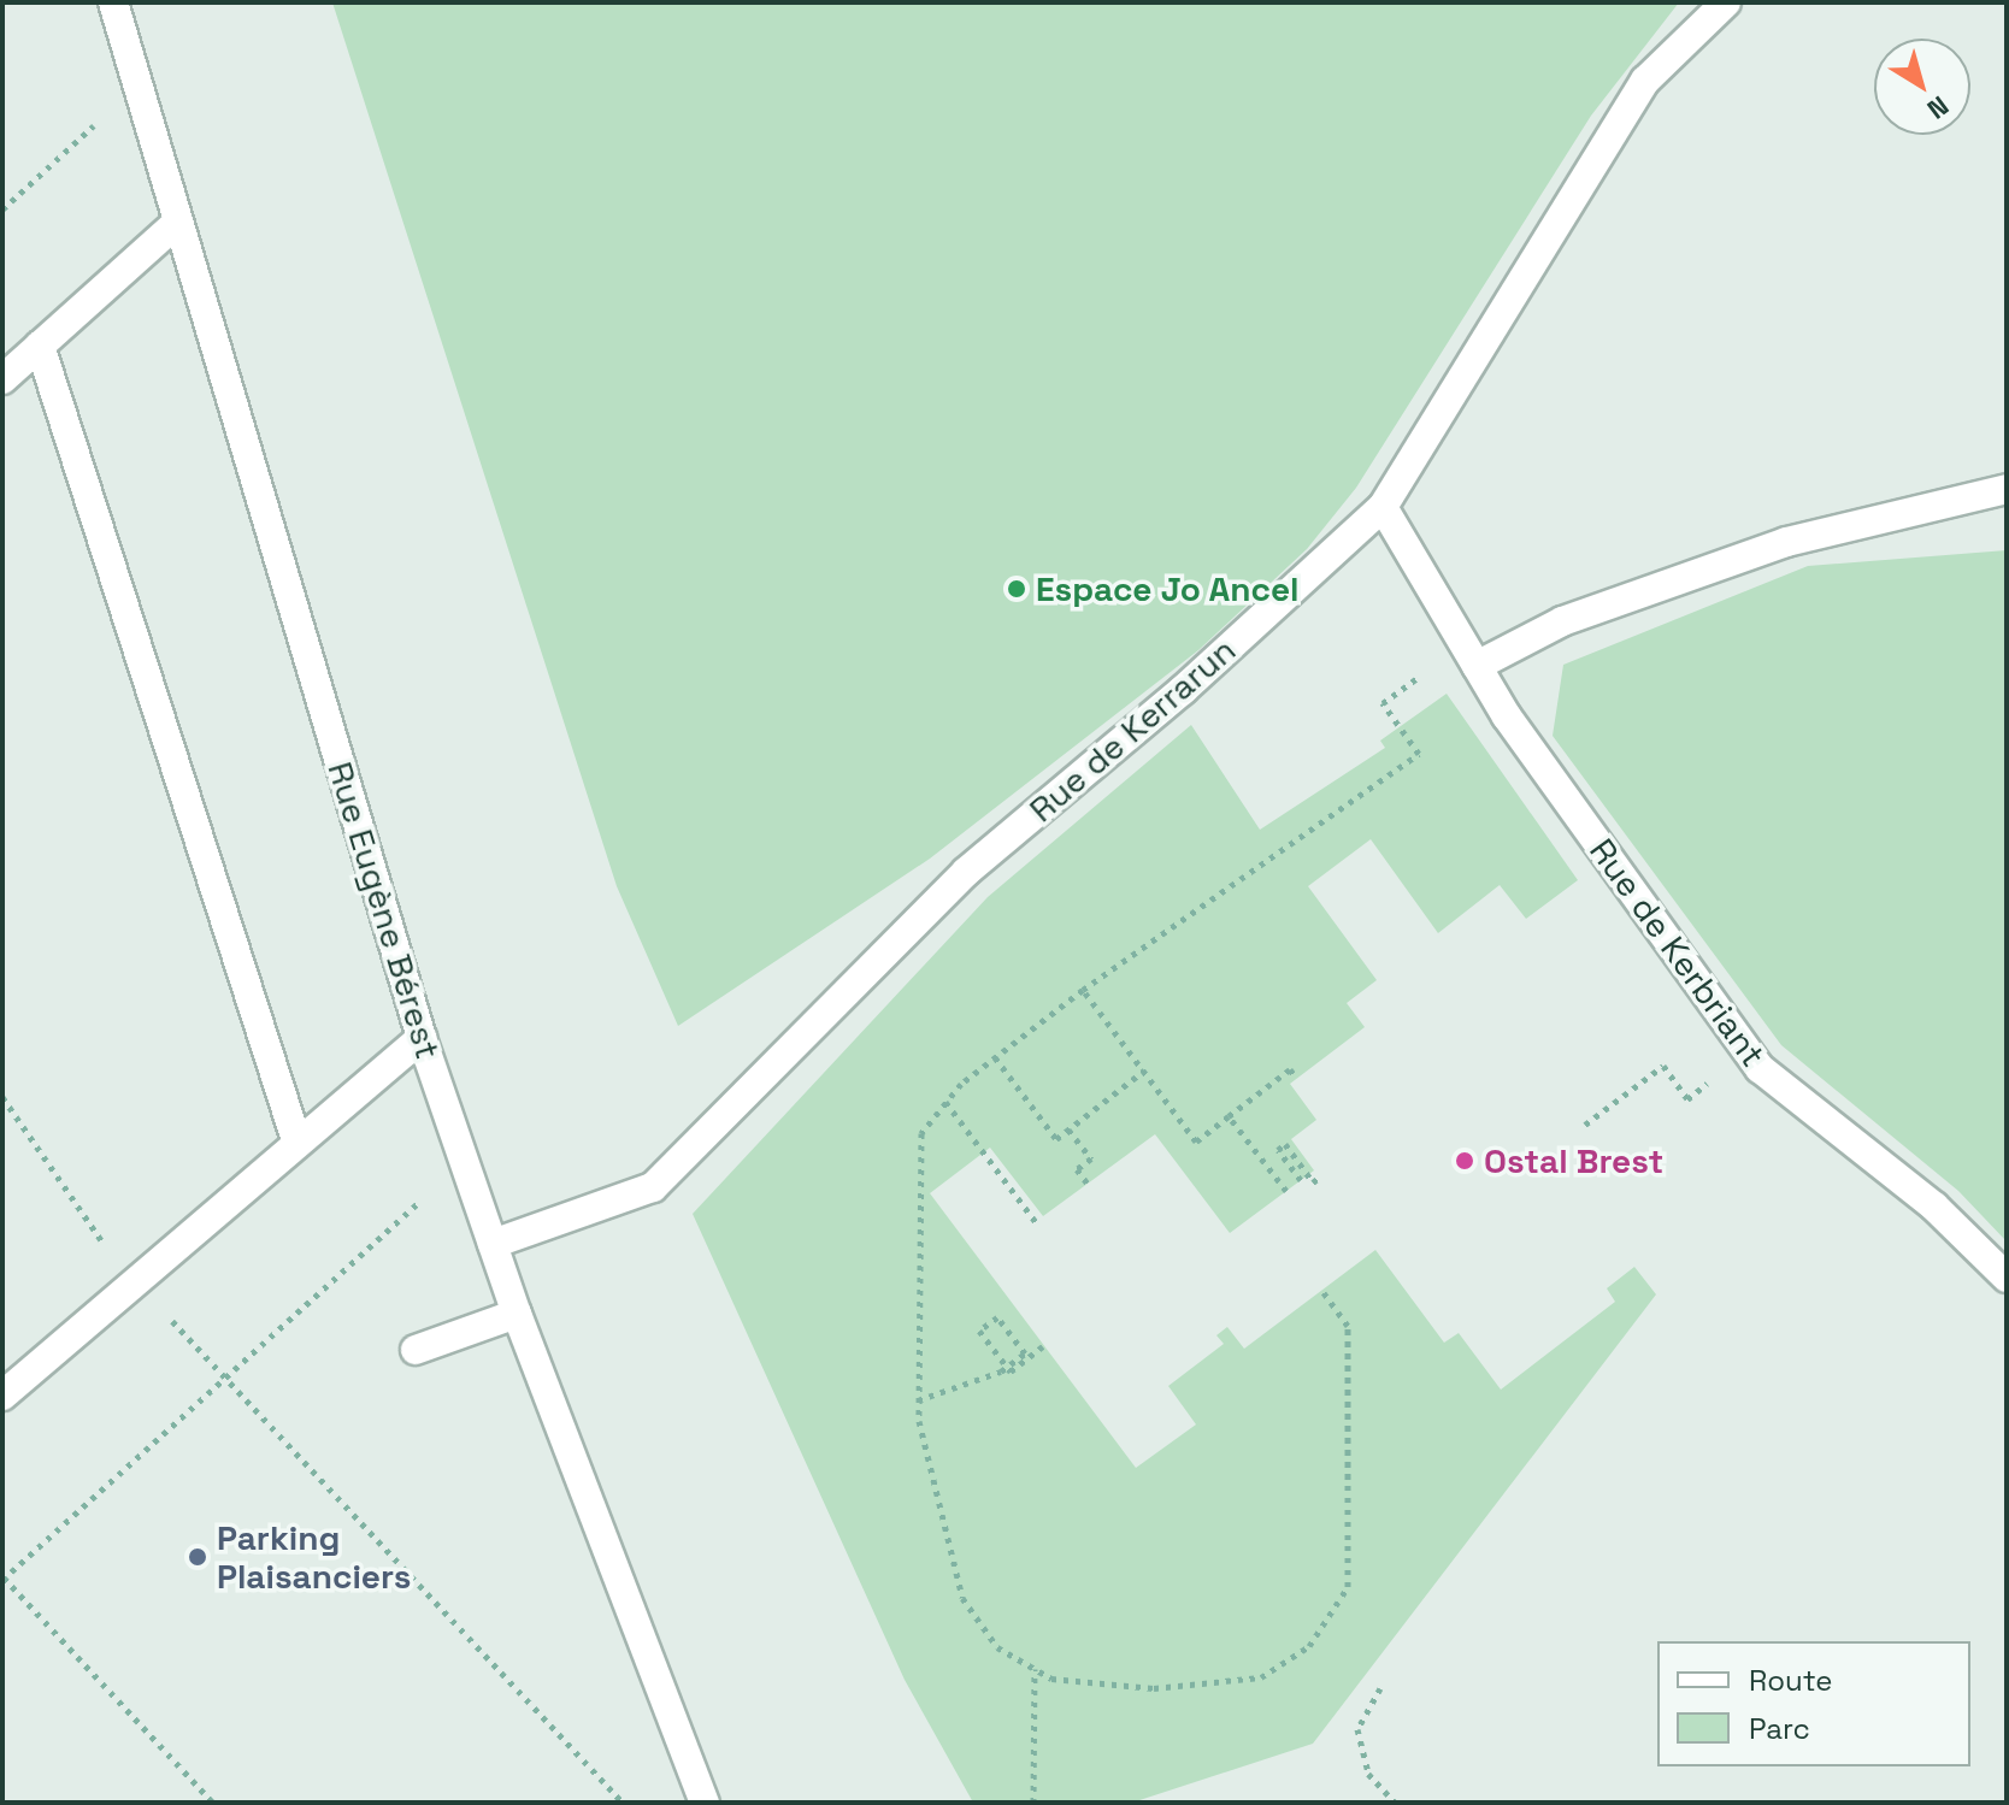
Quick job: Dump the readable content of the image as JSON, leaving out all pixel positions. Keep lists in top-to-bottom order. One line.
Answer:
{"streets":{"street":["Rue de Kerrarun","Rue Eugène Bérest","Rue de Kerbriant"]},"crossings":[["Rue de Kerrarun","Rue Eugène Bérest"],["Rue de Kerrarun","Rue de Kerbriant"]],"places":["Espace Jo Ancel","Ostal Brest","Parking Plaisanciers"],"legend":["Route","Parc"],"north":"bottom right"}
